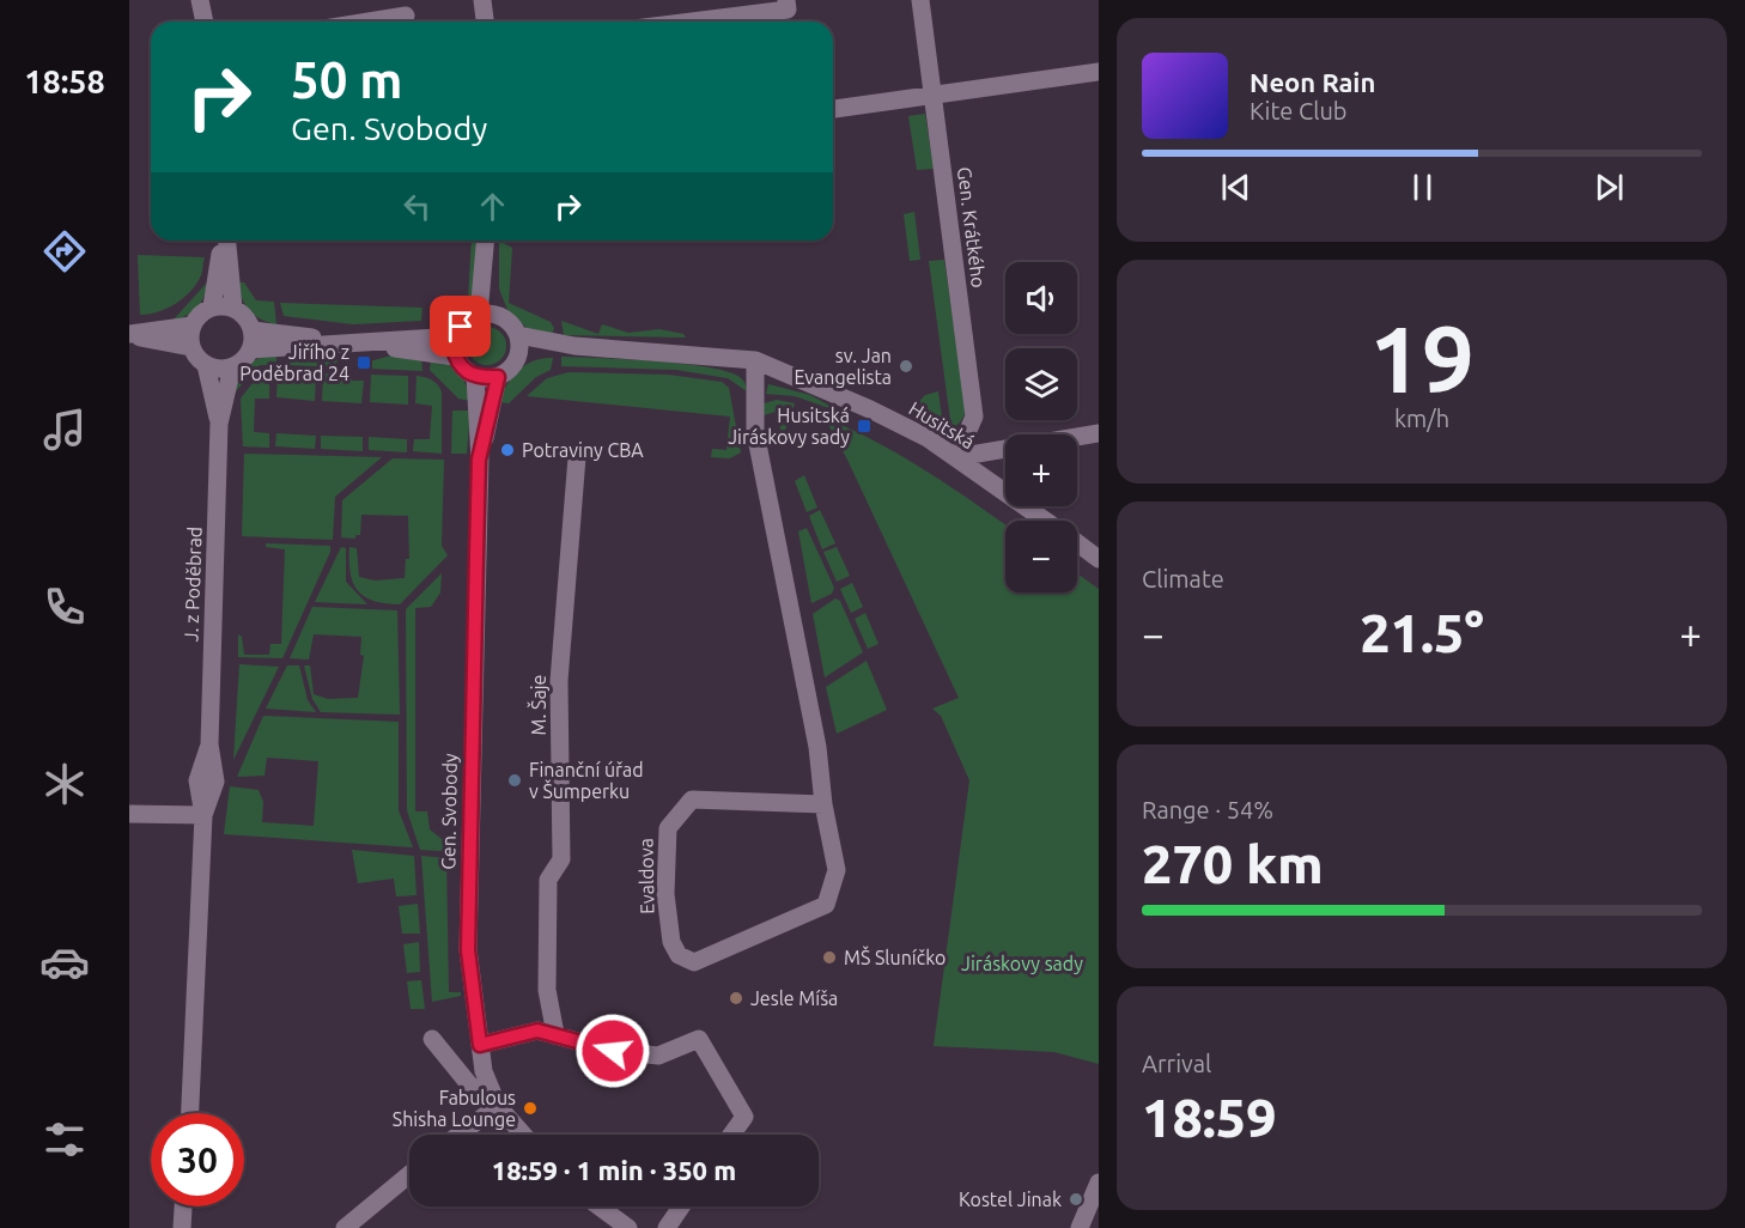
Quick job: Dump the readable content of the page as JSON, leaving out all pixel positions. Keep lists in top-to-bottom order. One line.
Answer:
{"streets":{"street":["Gen. Krátkého","Husitská","J. z Poděbrad","M. Šaje","Gen. Svobody","Evaldova"]},"crossings":[["Gen. Krátkého","Husitská"],["Husitská","Gen. Svobody"],["Husitská","Evaldova"]],"parks":["Jiráskovy sady"],"places":{"transit":["Jiřího z Poděbrad 24","Husitská Jiráskovy sady"],"other":["sv. Jan Evangelista","Potraviny CBA","Finanční úřad v Šumperku","MŠ Sluníčko","Jesle Míša","Fabulous Shisha Lounge","Kostel Jinak"]},"page":{"tabs":"18:58","turn":["50 m","Gen. Svobody"],"song":["Neon Rain","Kite Club"],"tile":[["19","km/h"],"Climate",["Range · 54%","270 km"],["Arrival","18:59"]],"map_buttons":["+","−"],"heat":["−","21.5°","+"],"limit":"30","trip":"18:59 · 1 min · 350 m"}}
